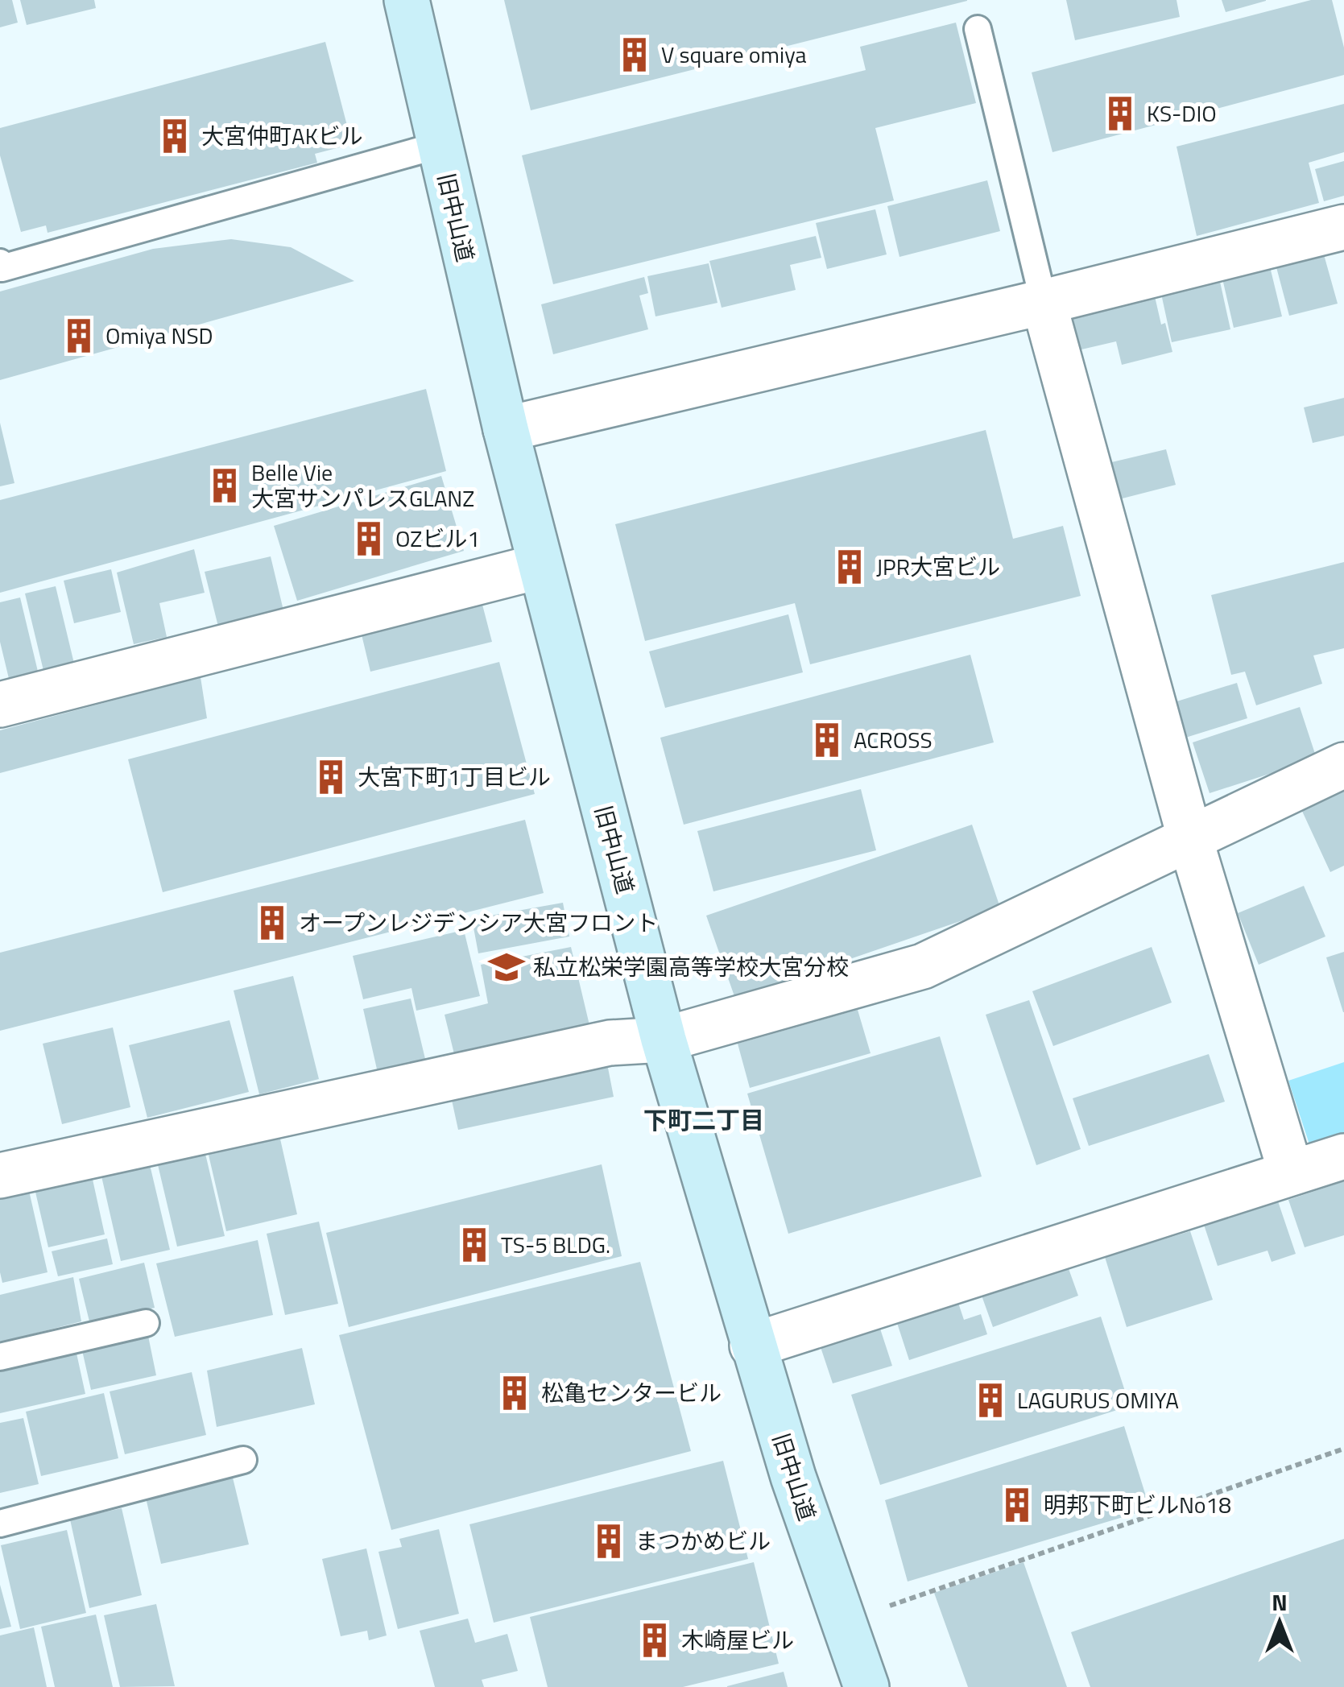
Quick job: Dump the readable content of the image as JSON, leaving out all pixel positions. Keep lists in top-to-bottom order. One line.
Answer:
{"streets":{"main road":["旧中山道"]},"districts":["下町二丁目"],"places":{"building":["V square omiya","KS-DIO","大宮仲町AKビル","Omiya NSD","Belle Vie 大宮サンパレスGLANZ","OZビル1","JPR大宮ビル","ACROSS","大宮下町1丁目ビル","オープンレジデンシア大宮フロント","TS-5 BLDG.","松亀センタービル","LAGURUS OMIYA","明邦下町ビルNo18","まつかめビル","木崎屋ビル"],"school or university":["私立松栄学園高等学校大宮分校"]},"north":"top"}
